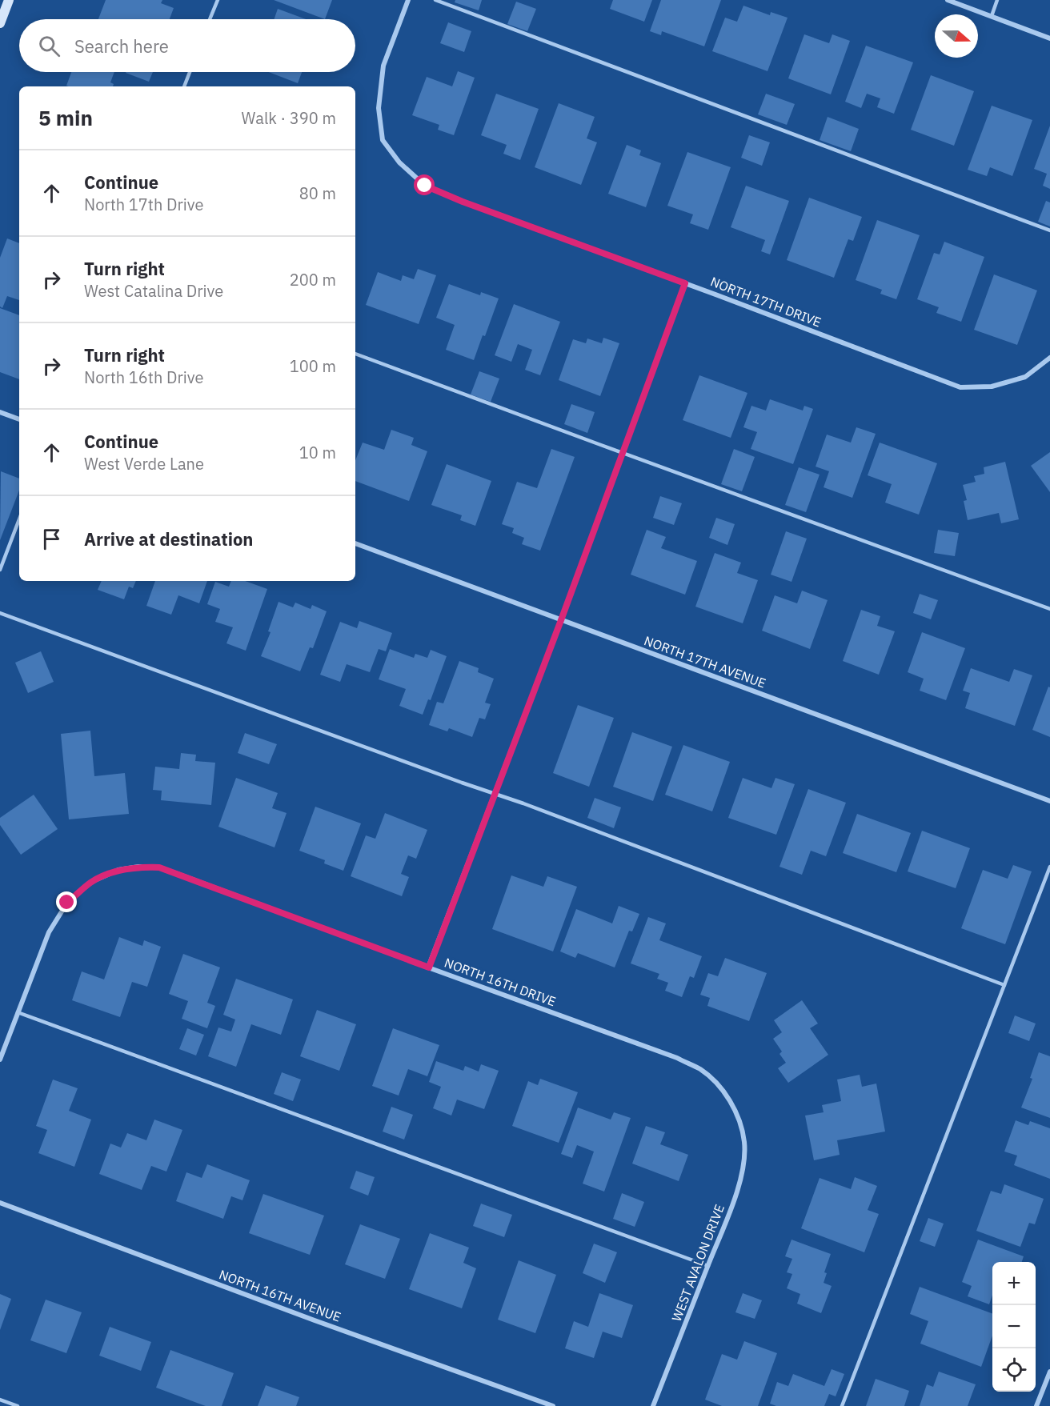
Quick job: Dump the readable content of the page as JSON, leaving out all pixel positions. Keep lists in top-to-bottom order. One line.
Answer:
{"streets":{"street":["NORTH 17TH DRIVE","NORTH 17TH AVENUE","NORTH 16TH DRIVE","WEST AVALON DRIVE","NORTH 16TH AVENUE"]},"crossings":[["NORTH 16TH DRIVE","WEST AVALON DRIVE"]],"north":"right","page":{"search":"Search here","heading":["5 min","Walk · 390 m"],"list":[["Continue","North 17th Drive","80 m"],["Turn right","West Catalina Drive","200 m"],["Turn right","North 16th Drive","100 m"],["Continue","West Verde Lane","10 m"],"Arrive at destination"],"map_buttons":["+","−"]}}
